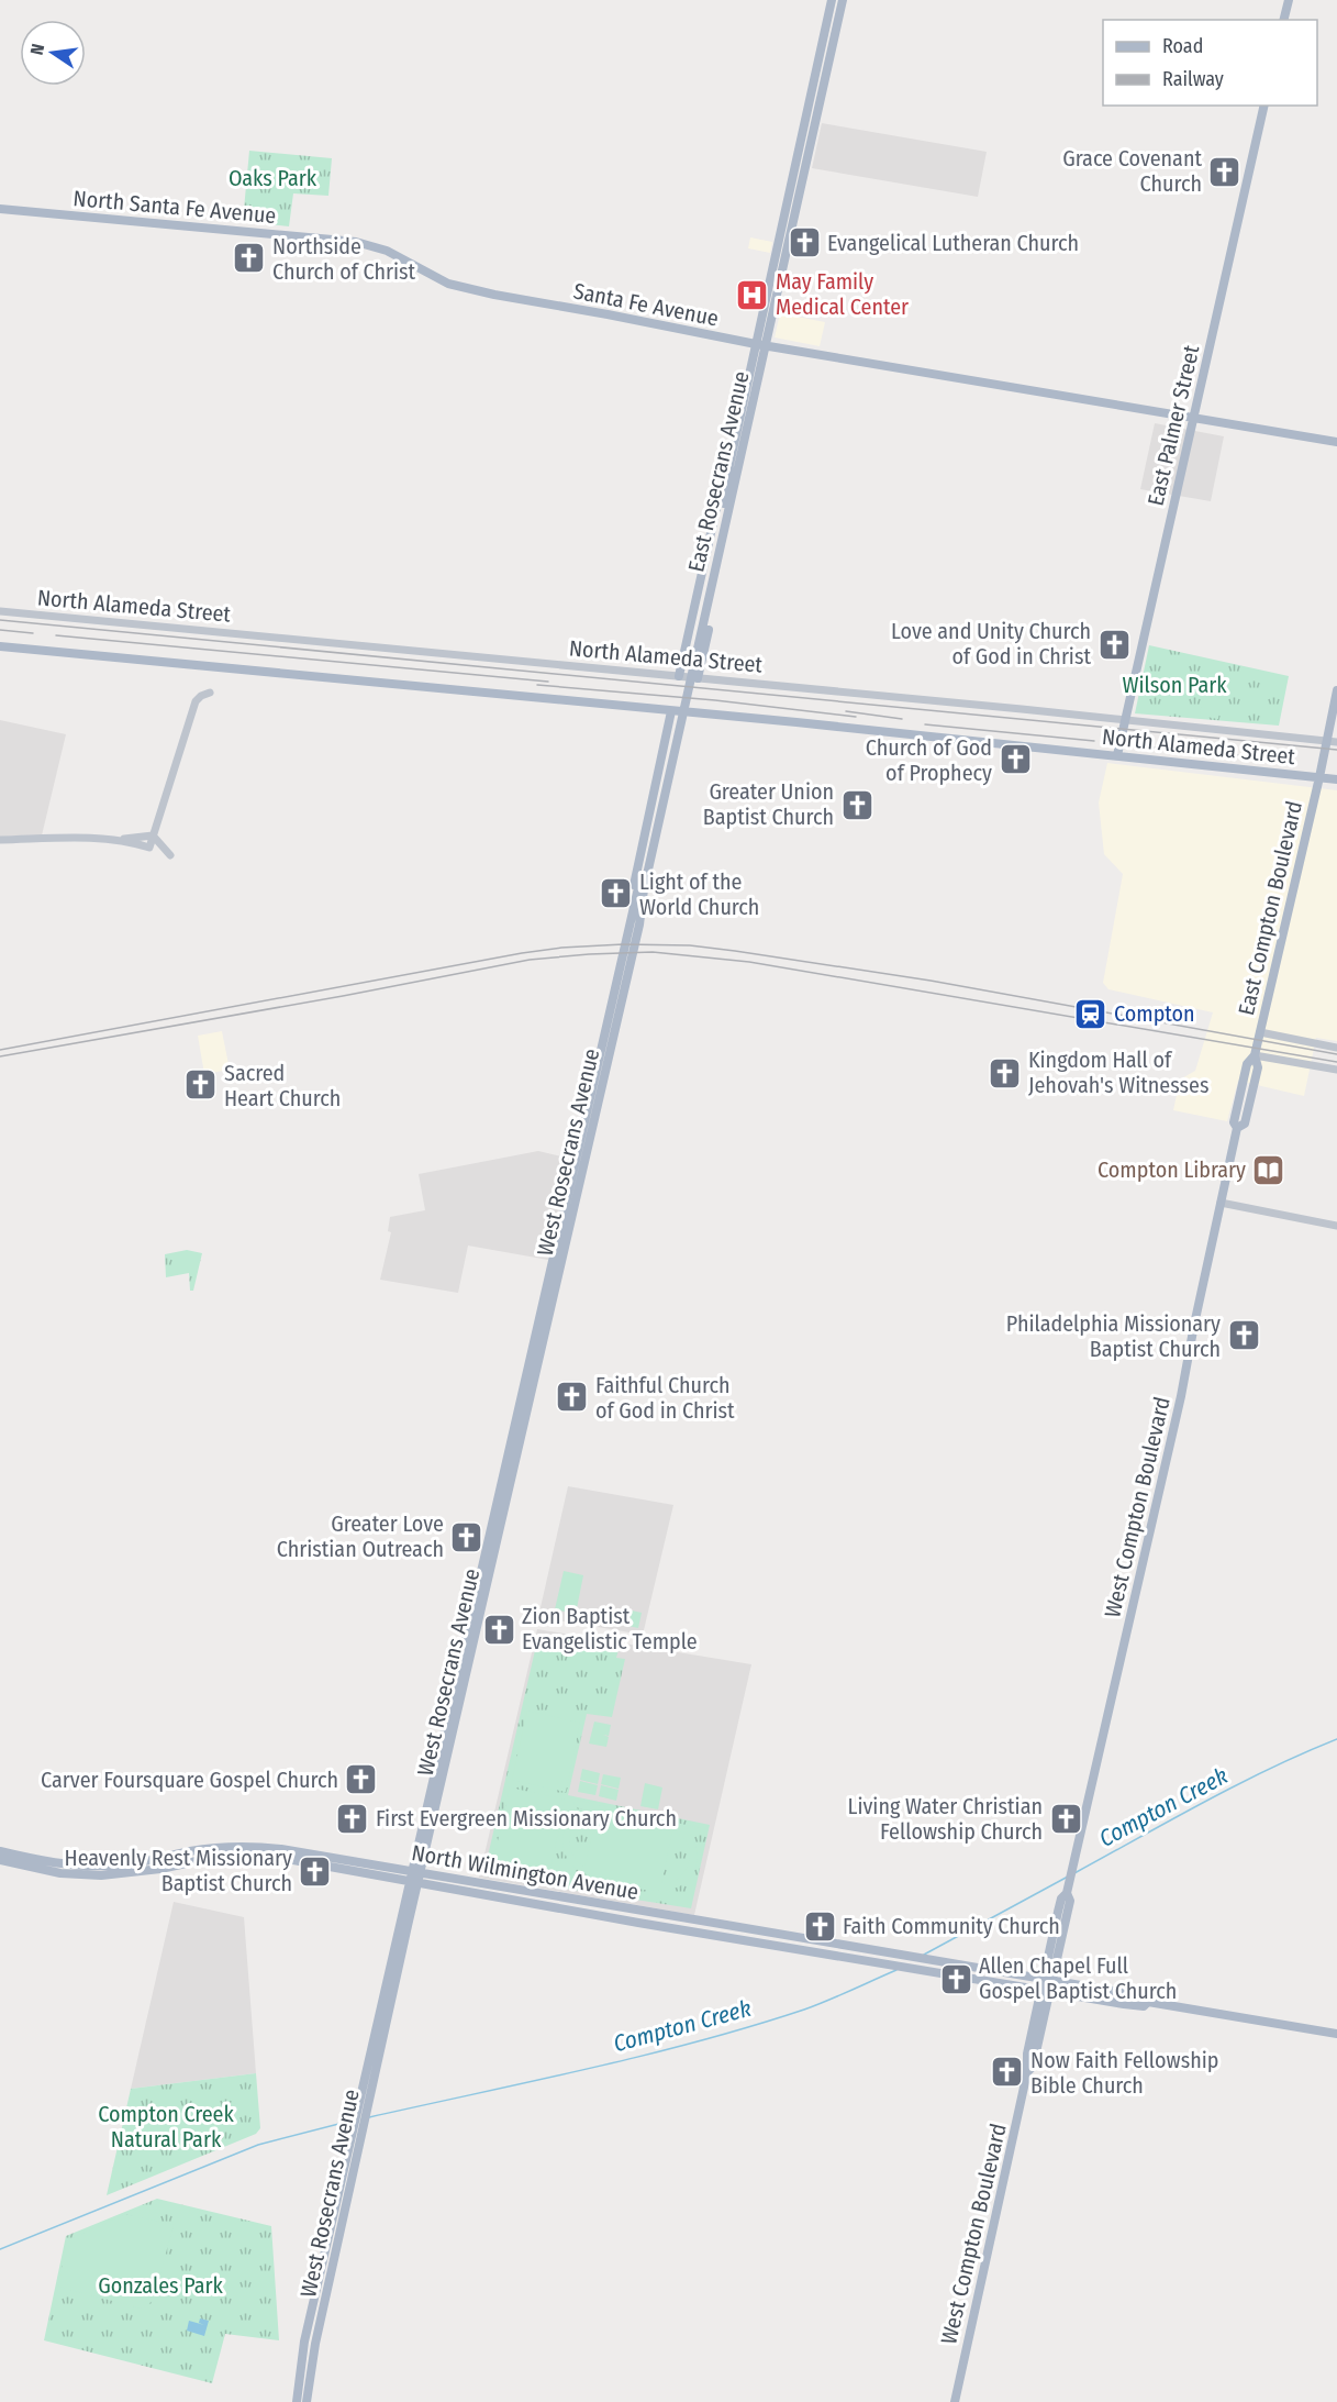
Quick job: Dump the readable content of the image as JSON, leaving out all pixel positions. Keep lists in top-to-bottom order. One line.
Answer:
{"streets":{"main road":["North Santa Fe Avenue","Santa Fe Avenue","East Palmer Street","East Rosecrans Avenue","North Alameda Street","East Compton Boulevard","West Rosecrans Avenue","West Compton Boulevard","North Wilmington Avenue"]},"crossings":[["North Santa Fe Avenue","Santa Fe Avenue"],["Santa Fe Avenue","East Palmer Street"],["Santa Fe Avenue","East Rosecrans Avenue"],["East Palmer Street","North Alameda Street"],["East Rosecrans Avenue","West Rosecrans Avenue"],["North Alameda Street","East Compton Boulevard"],["East Compton Boulevard","West Compton Boulevard"],["West Rosecrans Avenue","North Wilmington Avenue"],["West Compton Boulevard","North Wilmington Avenue"]],"water":["Compton Creek"],"parks":["Oaks Park","Wilson Park","Compton Creek Natural Park","Gonzales Park"],"places":{"church":["Grace Covenant Church","Evangelical Lutheran Church","Northside Church of Christ","Love and Unity Church of God in Christ","Church of God of Prophecy","Greater Union Baptist Church","Light of the World Church","Kingdom Hall of Jehovah's Witnesses","Sacred Heart Church","Philadelphia Missionary Baptist Church","Faithful Church of God in Christ","Greater Love Christian Outreach","Zion Baptist Evangelistic Temple","Carver Foursquare Gospel Church","First Evergreen Missionary Church","Living Water Christian Fellowship Church","Heavenly Rest Missionary Baptist Church","Faith Community Church","Allen Chapel Full Gospel Baptist Church","Now Faith Fellowship Bible Church"],"hospital":["May Family Medical Center"],"station":["Compton"],"library":["Compton Library"]},"legend":["Road","Railway"],"north":"left"}
